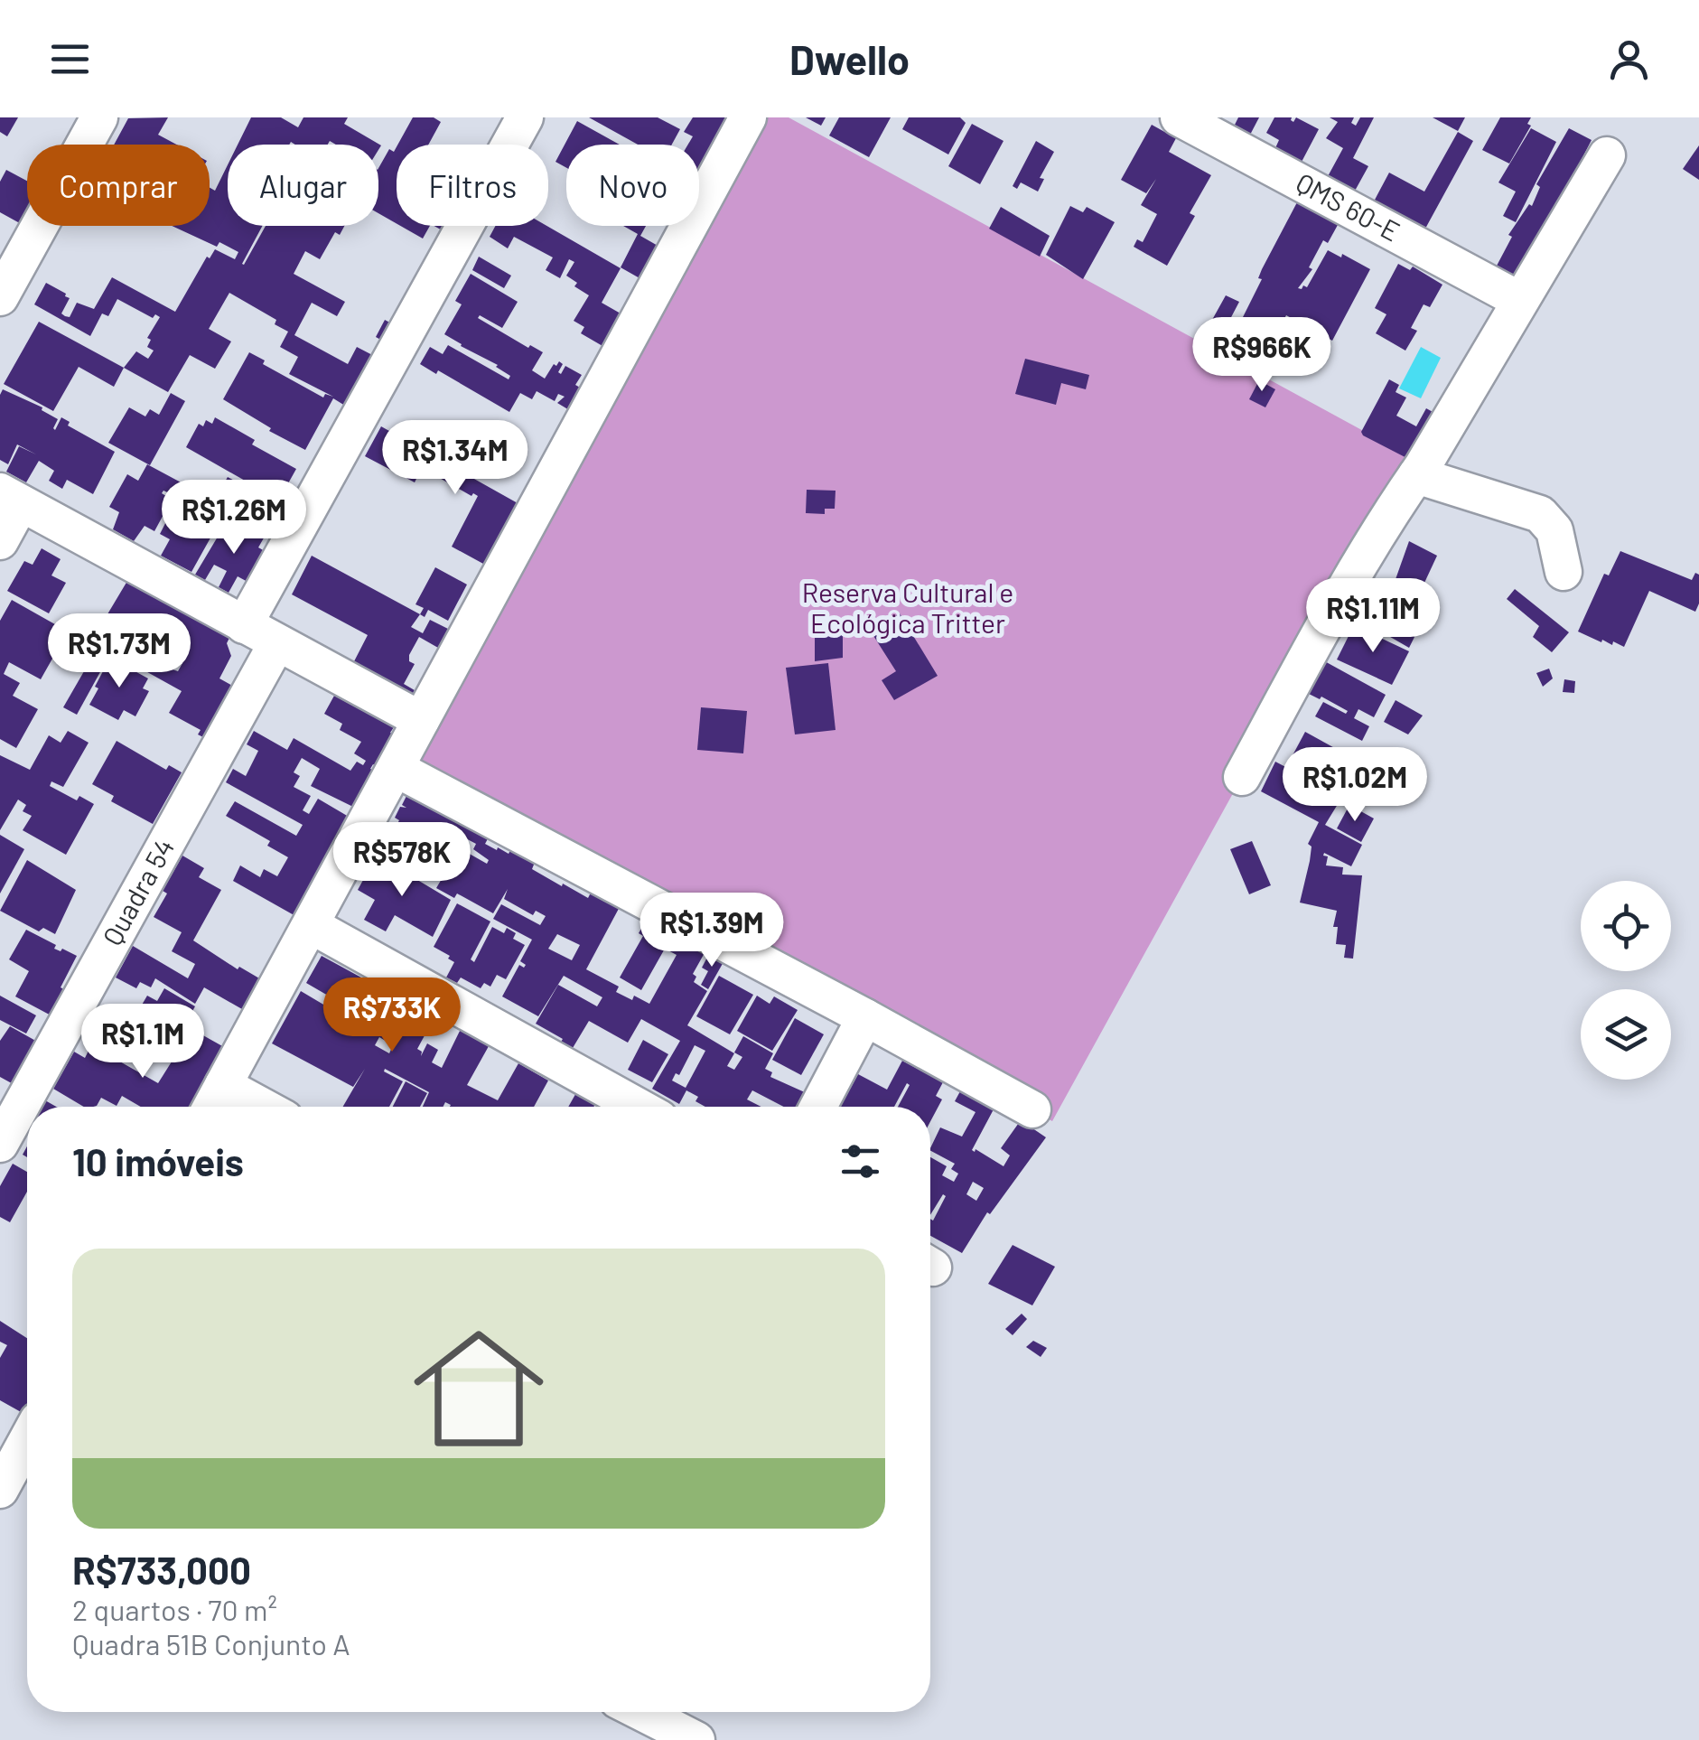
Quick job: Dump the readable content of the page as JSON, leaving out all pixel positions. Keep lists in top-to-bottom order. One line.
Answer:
{"streets":{"street":["QMS 60-E","Quadra 54"]},"parks":["Reserva Cultural e Ecológica Tritter"],"page":{"header":"Dwello","chip":["Comprar","Alugar","Filtros","Novo"],"price":["R$966K","R$1.34M","R$1.26M","R$1.11M","R$1.73M","R$1.02M","R$578K","R$1.39M","R$733K","R$1.1M"],"heading":"10 imóveis","list":[{"name":"R$733,000","note":"2 quartos · 70 m² · Quadra 51B Conjunto A"}]}}
